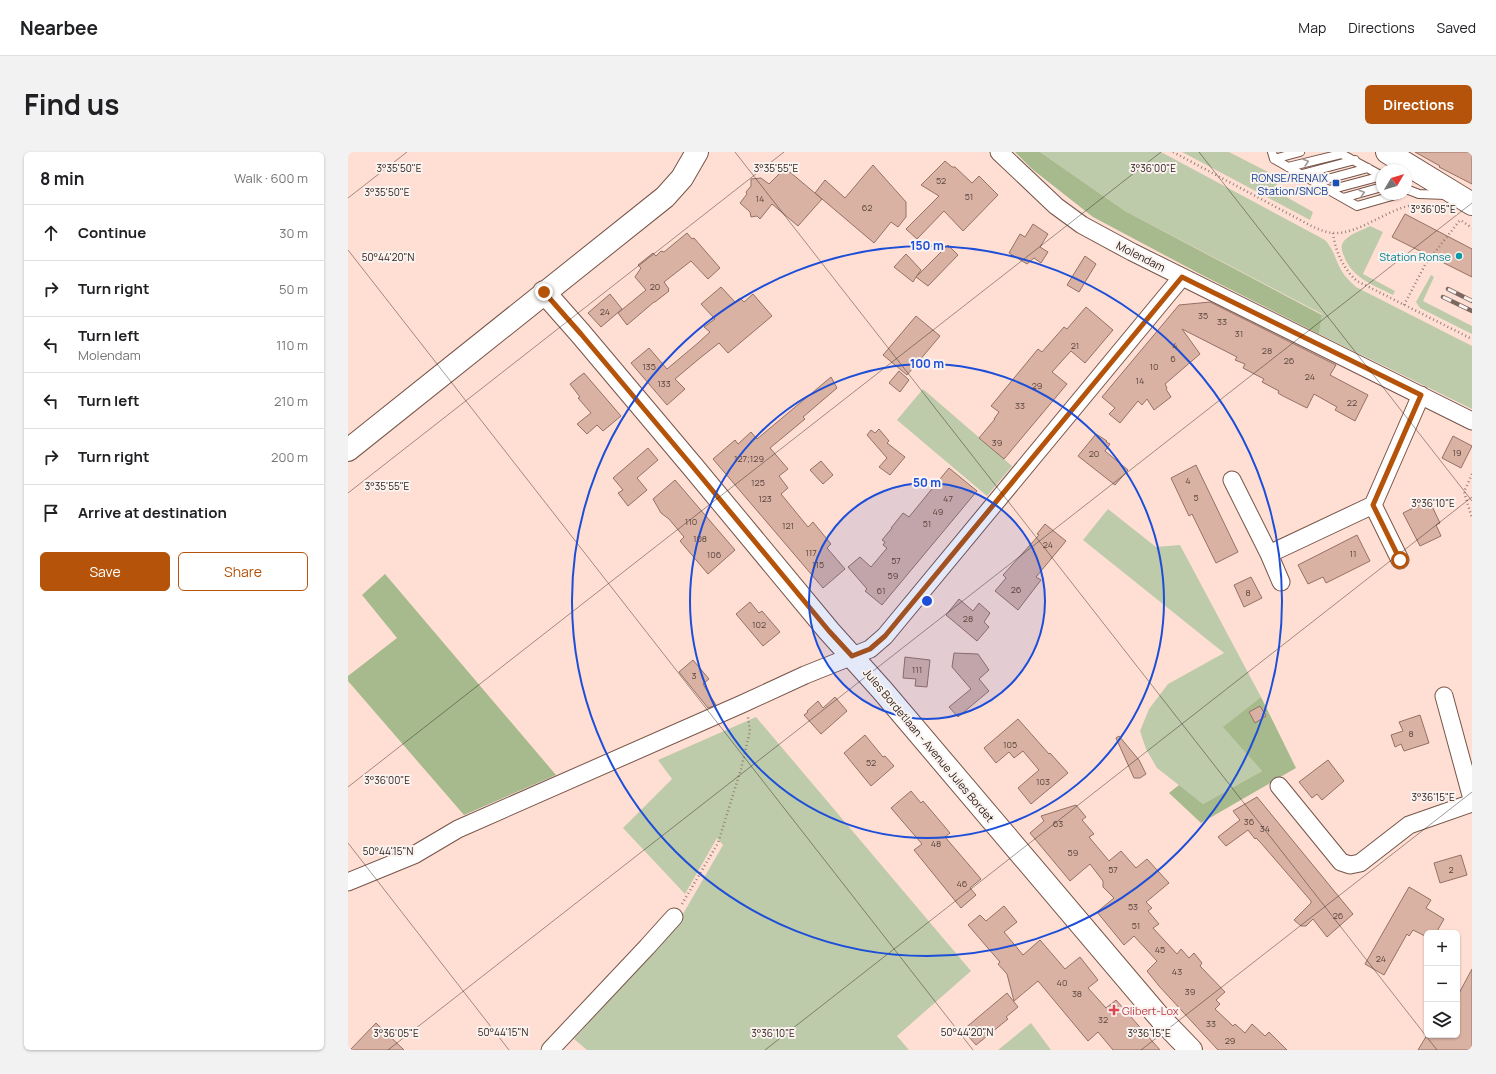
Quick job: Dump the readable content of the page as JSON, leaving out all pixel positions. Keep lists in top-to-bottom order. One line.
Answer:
{"streets":{"street":["Molendam","Jules Bordetlaan - Avenue Jules Bordet"]},"places":{"transit":["RONSE/RENAIX Station/SNCB"],"other":["Station Ronse"],"health":["Glibert-Lox"]},"house_numbers":["52","51","14","62","20","24","35","33","31","21","4","28","6","26","135","10","24","14","133","29","22","33","39","19","20","127;129","4","125","5","123","47","49","110","51","121","108","24","117","11","106","57","115","59","26","61","8","28","102","111","3","8","105","52","103","36","63","34","48","59","57","2","46","53","26","51","45","24","43","40","39","38","32","33","29"],"north":"top right","page":{"header":"Nearbee","nav":["Map","Directions","Saved"],"title":"Find us","buttons":["Directions",["Save","Share"]],"heading":["8 min","Walk · 600 m"],"list":[["Continue","30 m"],["Turn right","50 m"],["Turn left","Molendam","110 m"],["Turn left","210 m"],["Turn right","200 m"],"Arrive at destination"],"map_buttons":["+","−"]},"coordinates":["3°35'50\"E","3°35'55\"E","3°36'00\"E","3°36'05\"E","50°44'20\"N","3°36'10\"E","3°36'15\"E","50°44'15\"N"],"rings":["150 m","100 m","50 m"]}
